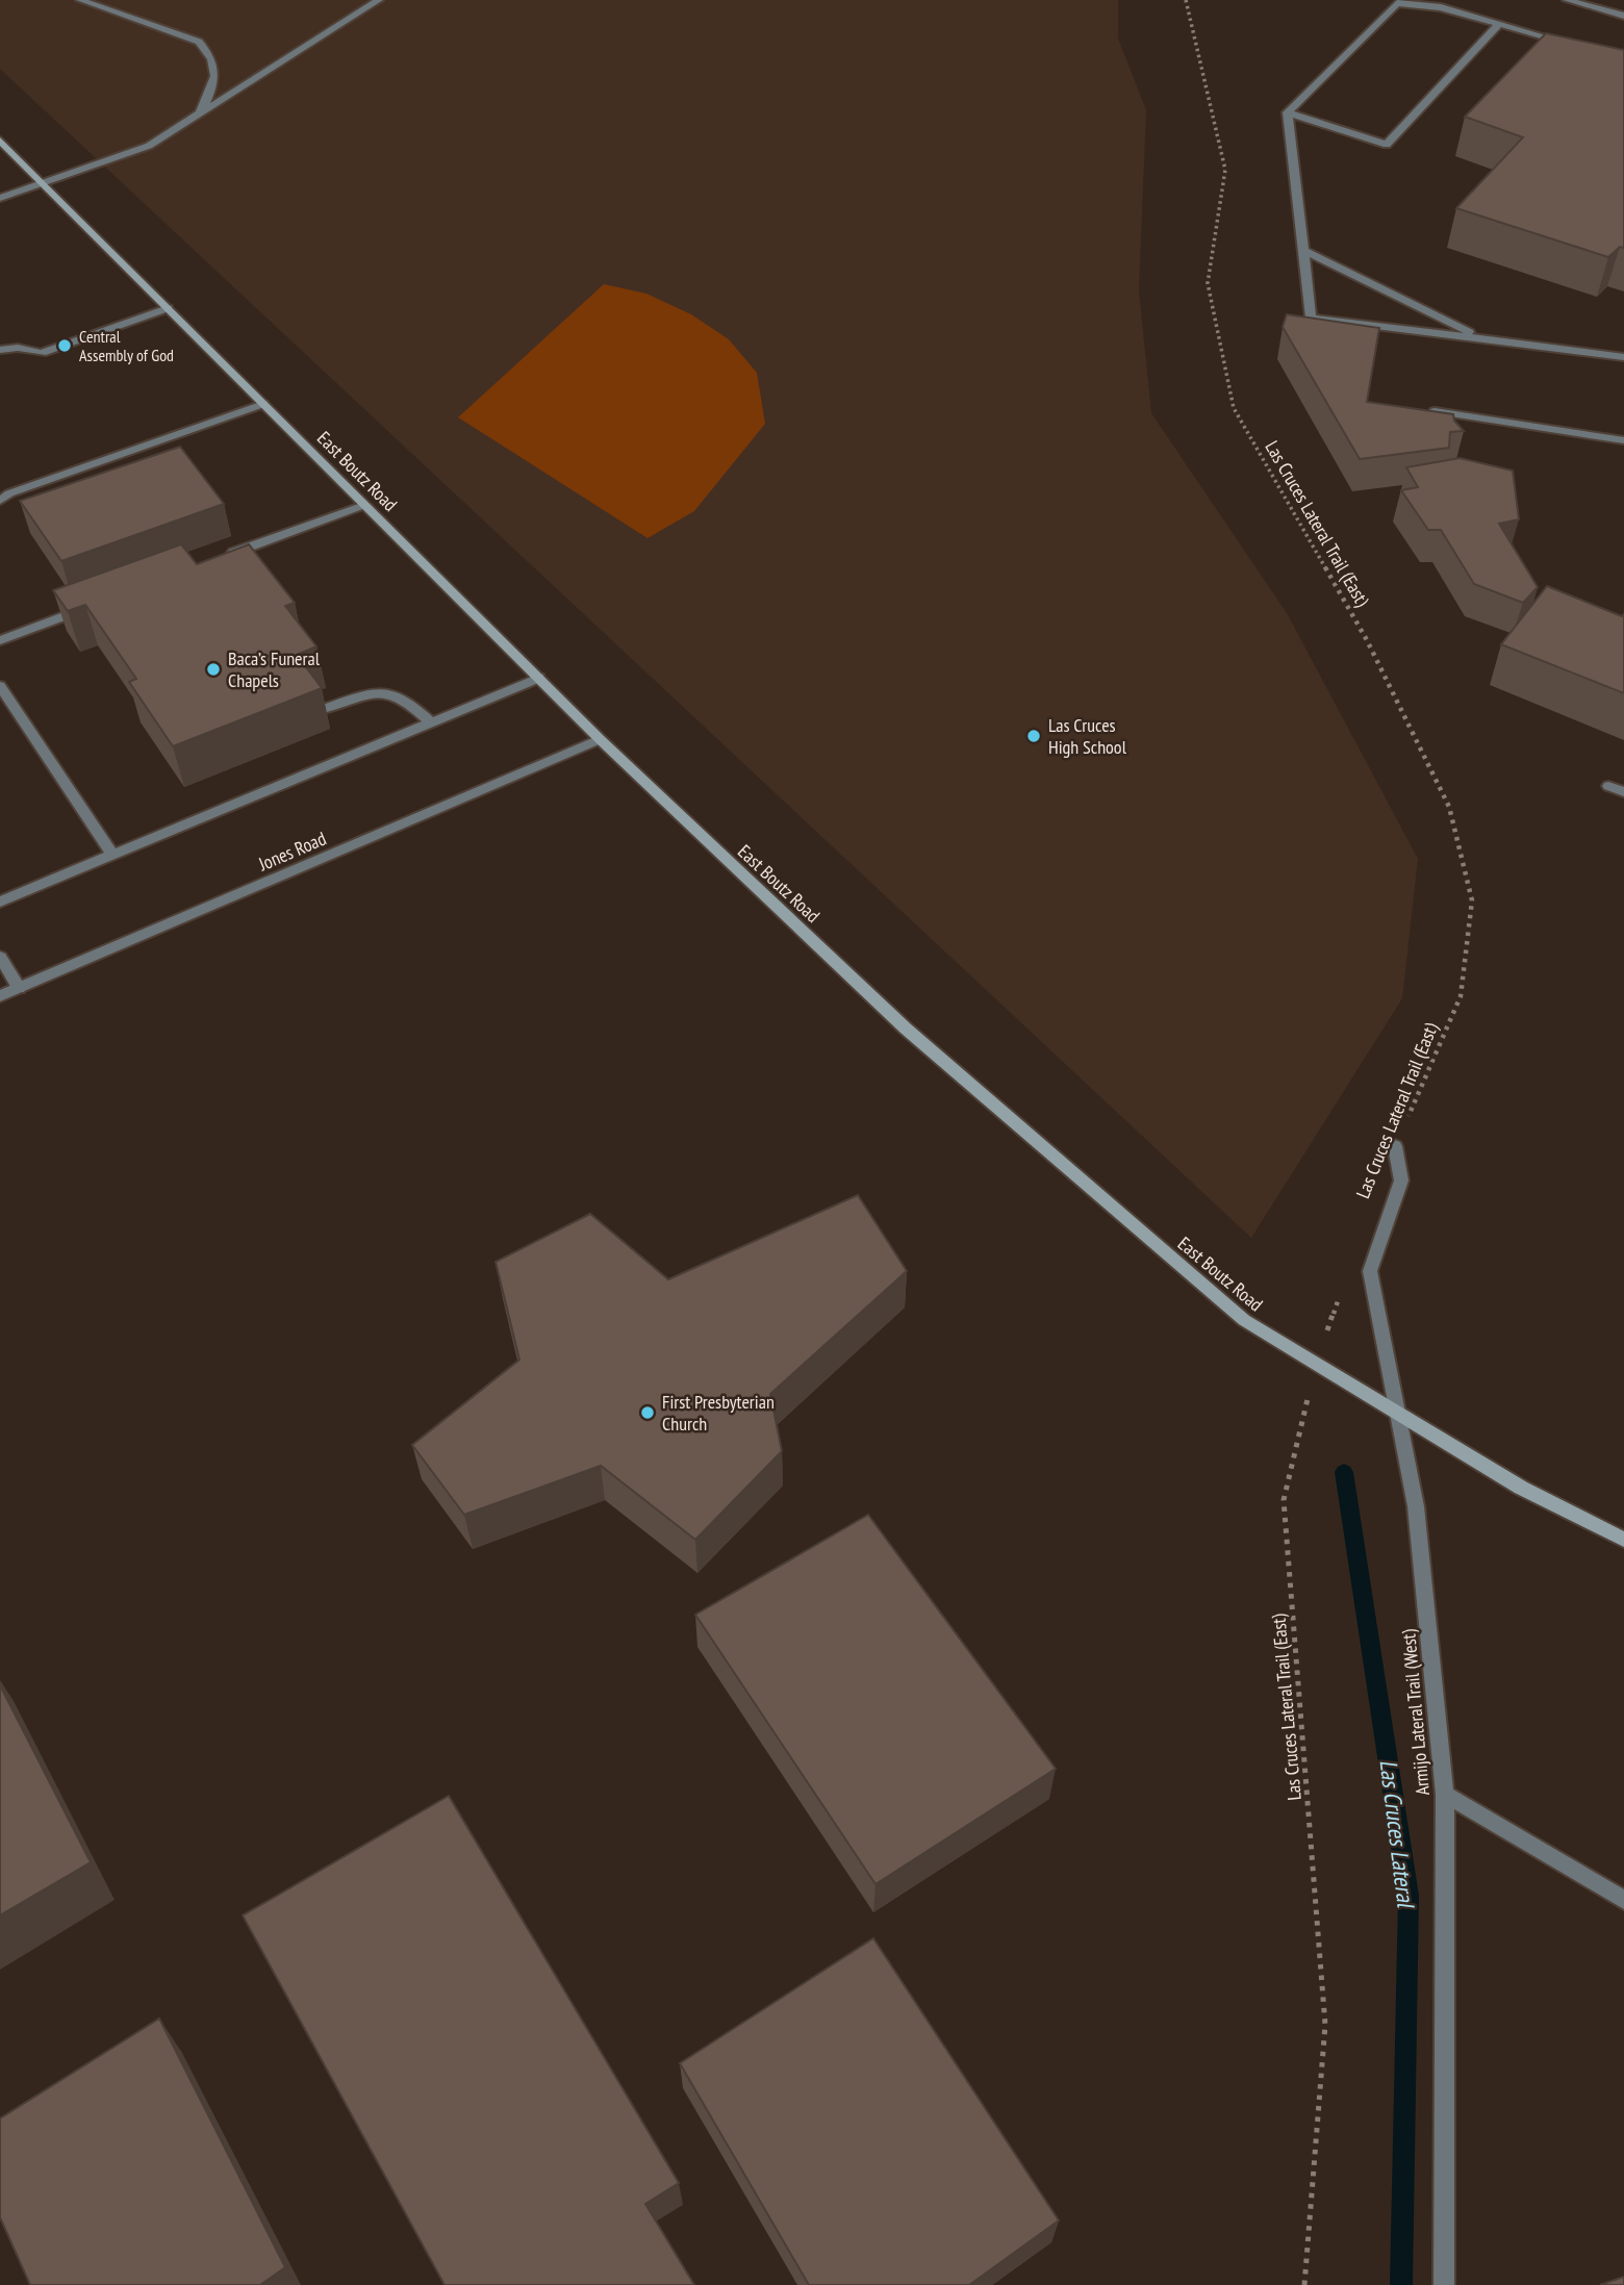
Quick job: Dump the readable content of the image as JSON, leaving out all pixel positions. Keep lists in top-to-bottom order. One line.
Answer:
{"streets":{"main road":["East Boutz Road"],"street":["Jones Road","Armijo Lateral Trail (West)"],"path":["Las Cruces Lateral Trail (East)"]},"crossings":[["East Boutz Road","Las Cruces Lateral Trail (East)"],["East Boutz Road","Jones Road"],["East Boutz Road","Armijo Lateral Trail (West)"],["Las Cruces Lateral Trail (East)","Armijo Lateral Trail (West)"]],"water":["Las Cruces Lateral"],"places":["Central Assembly of God","Baca’s Funeral Chapels","Las Cruces High School","First Presbyterian Church"]}
